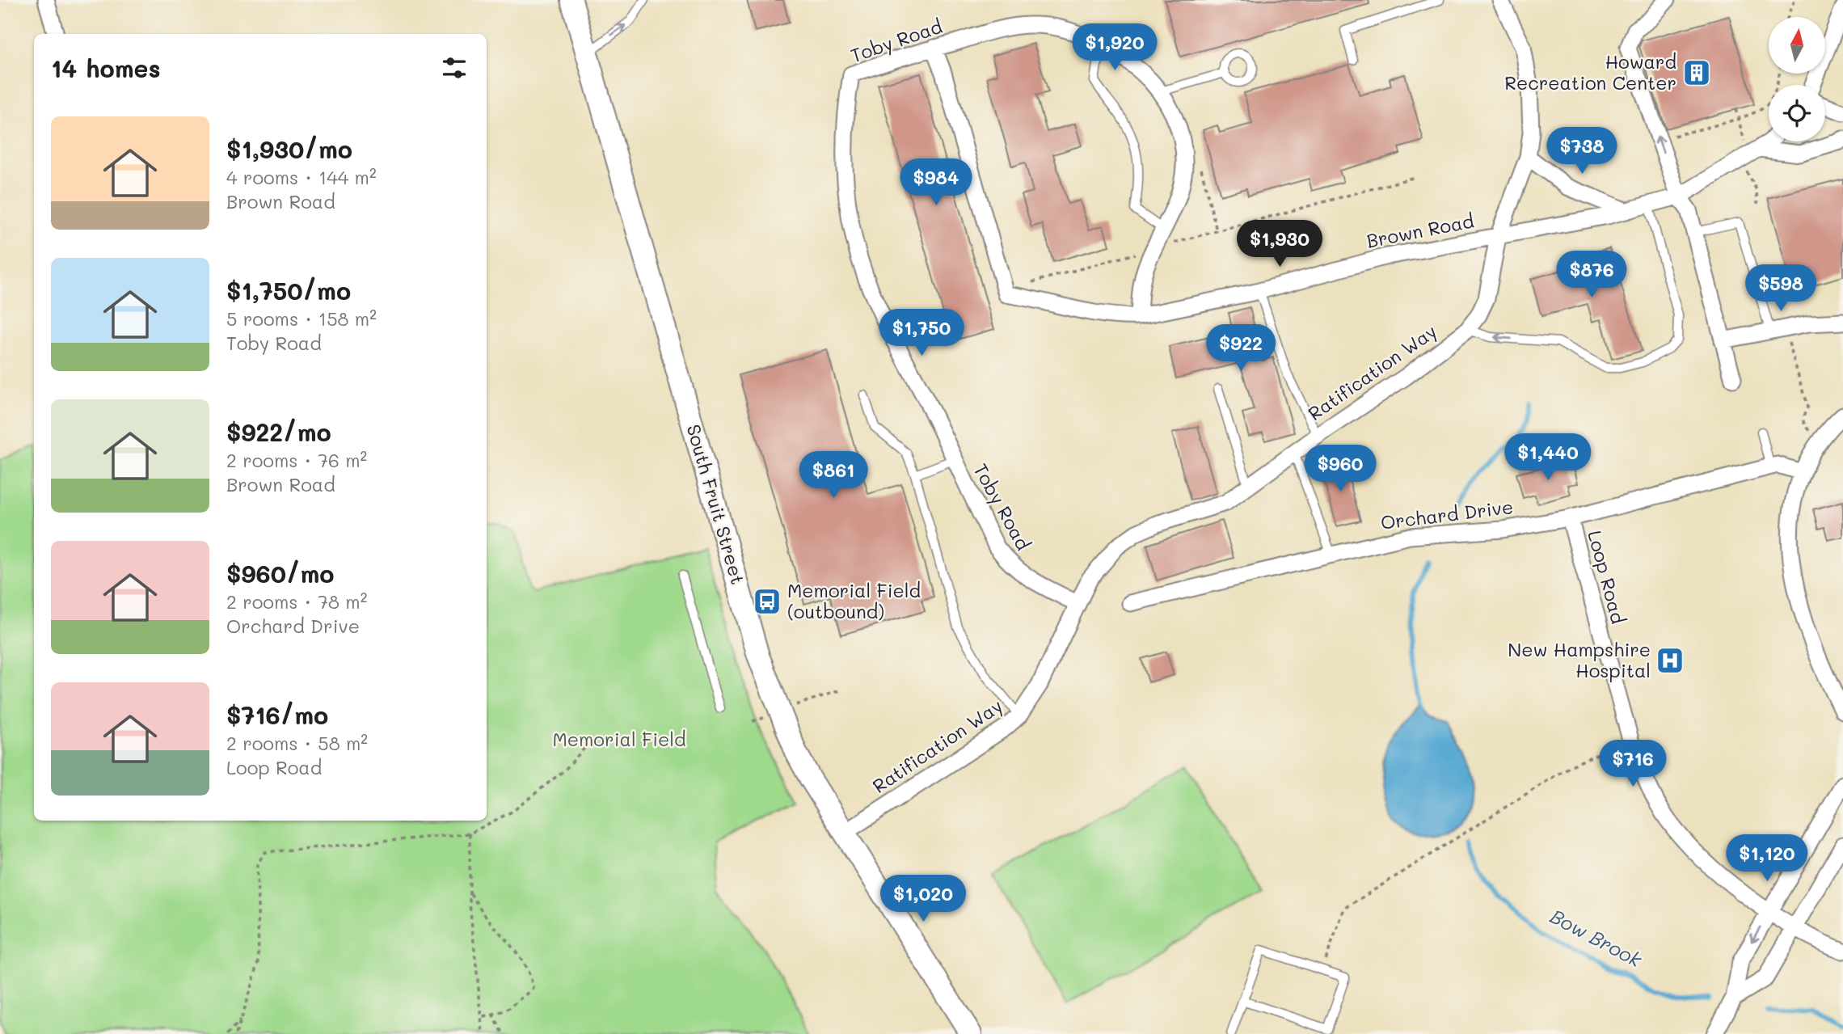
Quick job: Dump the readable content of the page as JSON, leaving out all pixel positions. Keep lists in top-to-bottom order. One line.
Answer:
{"streets":{"street":["Toby Road","Brown Road","Ratification Way","South Fruit Street","Orchard Drive","Loop Road"]},"crossings":[["Toby Road","Brown Road"],["Toby Road","Ratification Way"],["Brown Road","Ratification Way"],["Ratification Way","South Fruit Street"],["Orchard Drive","Loop Road"]],"water":["Bow Brook"],"parks":["Memorial Field"],"places":{"building":["Howard Recreation Center"],"bus stop":["Memorial Field (outbound)"],"hospital":["New Hampshire Hospital"]},"north":"top","page":{"price":["$1,920","$738","$984","$1,930","$876","$598","$1,750","$922","$1,440","$960","$861","$716","$1,120","$1,020"],"heading":"14 homes","list":[{"name":"$1,930/mo","note":"4 rooms · 144 m² · Brown Road"},{"name":"$1,750/mo","note":"5 rooms · 158 m² · Toby Road"},{"name":"$922/mo","note":"2 rooms · 76 m² · Brown Road"},{"name":"$960/mo","note":"2 rooms · 78 m² · Orchard Drive"},{"name":"$716/mo","note":"2 rooms · 58 m² · Loop Road"}]}}
